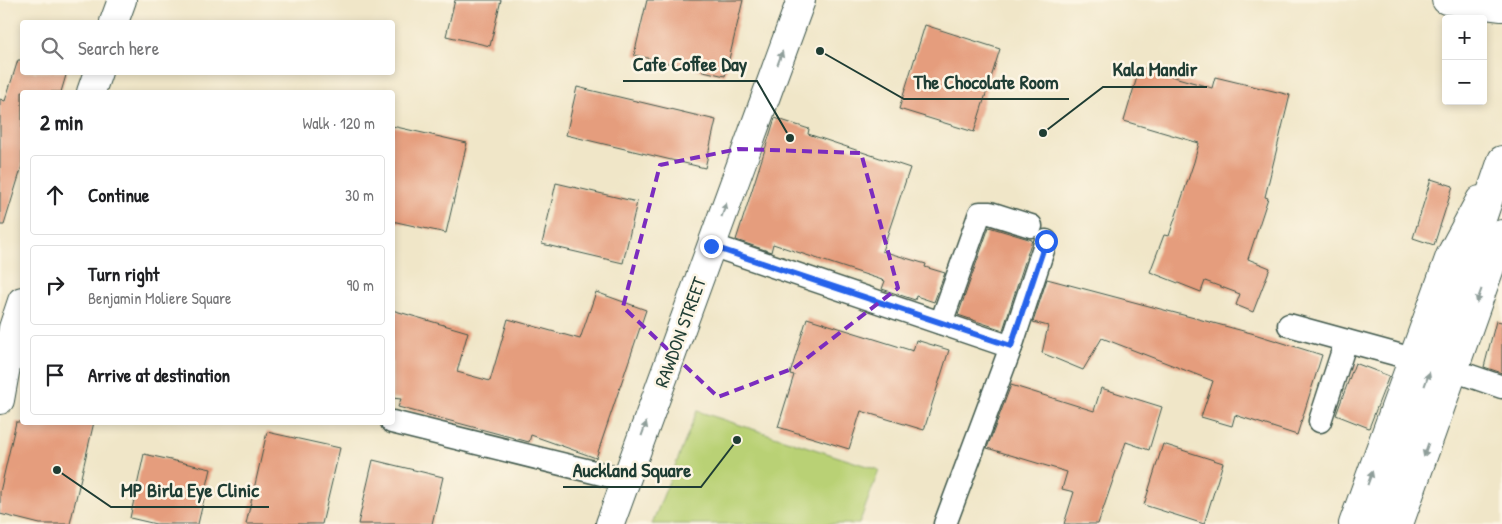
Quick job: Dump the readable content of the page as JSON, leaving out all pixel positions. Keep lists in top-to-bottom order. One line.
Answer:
{"streets":{"main road":["RAWDON STREET"]},"one_way":["RAWDON STREET"],"places":["The Chocolate Room","Kala Mandir","Cafe Coffee Day","Auckland Square","MP Birla Eye Clinic"],"page":{"map_buttons":["+","−"],"search":"Search here","heading":["2 min","Walk · 120 m"],"list":[["Continue","30 m"],["Turn right","Benjamin Moliere Square","90 m"],"Arrive at destination"]}}
